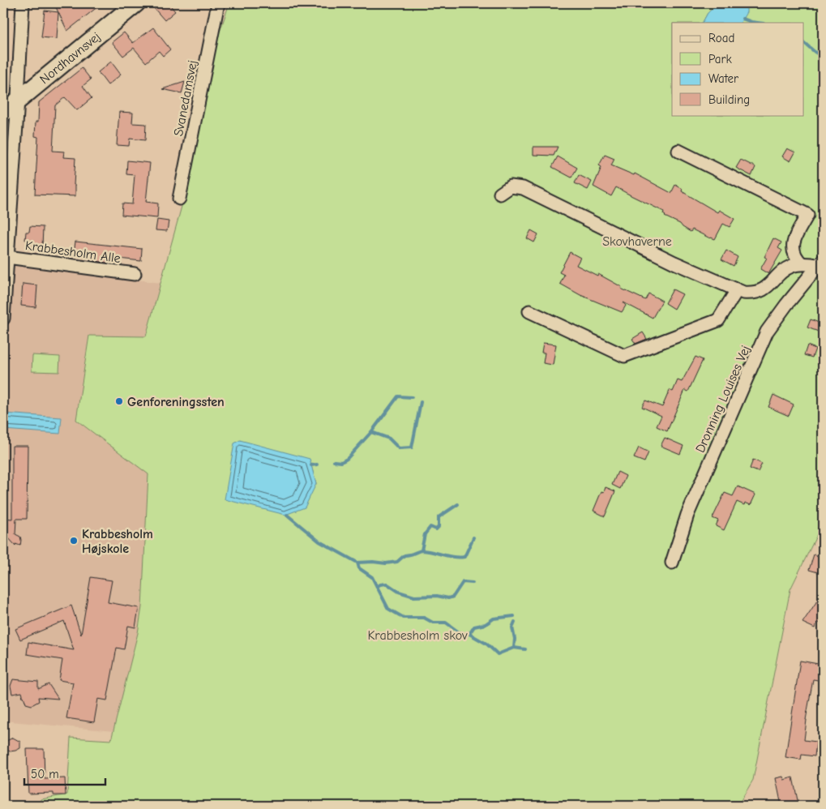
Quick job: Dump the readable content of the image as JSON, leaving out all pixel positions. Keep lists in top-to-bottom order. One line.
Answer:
{"streets":{"street":["Nordhavnsvej","Svanedamsvej","Krabbesholm Alle","Dronning Louises Vej"]},"crossings":[["Nordhavnsvej","Krabbesholm Alle"]],"parks":["Skovhaverne","Krabbesholm skov"],"places":["Genforeningssten","Krabbesholm Højskole"],"legend":["Road","Park","Water","Building"],"scale_bar":"50 m"}
